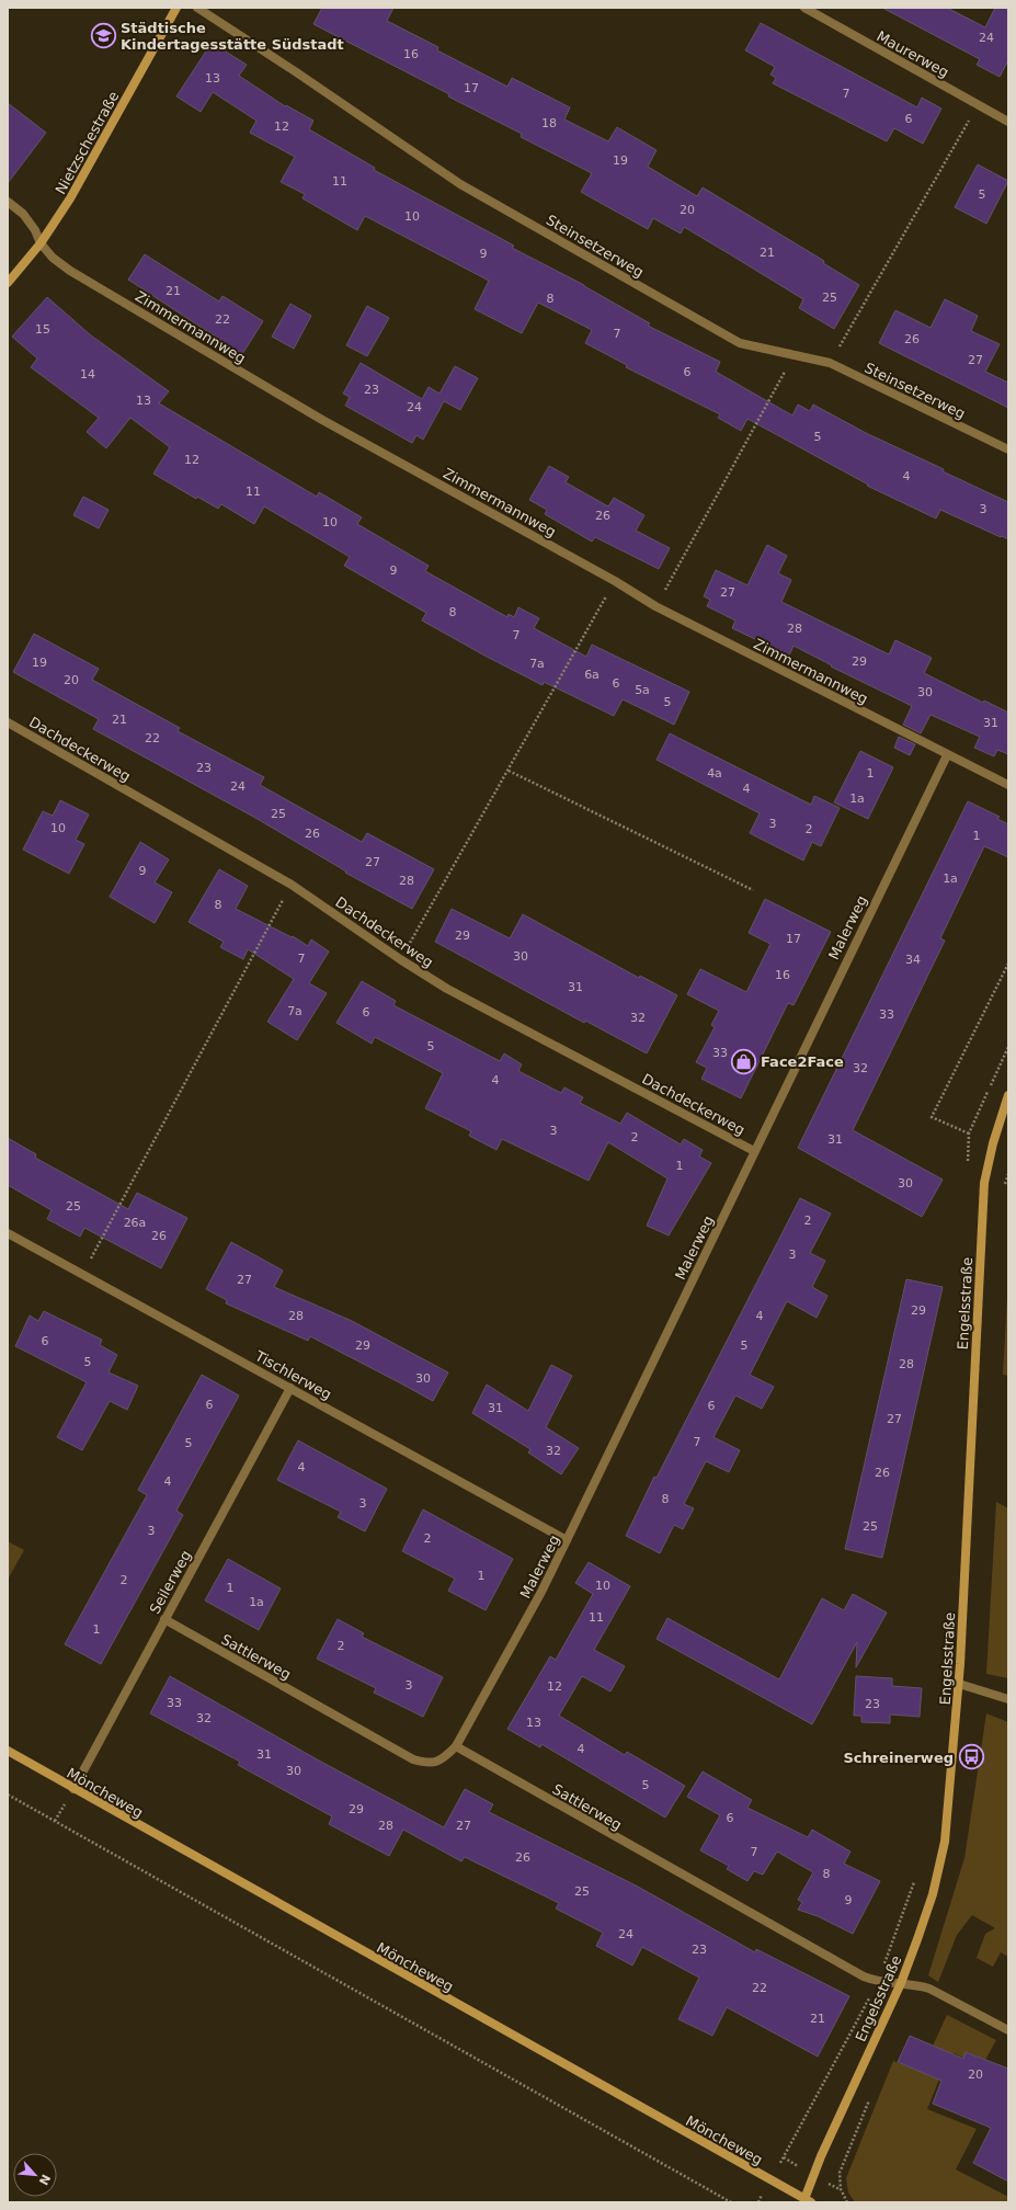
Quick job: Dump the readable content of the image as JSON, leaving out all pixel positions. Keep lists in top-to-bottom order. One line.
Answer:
{"streets":{"street":["Maurerweg","Nietzschestraße","Steinsetzerweg","Zimmermannweg","Dachdeckerweg","Malerweg","Engelsstraße","Tischlerweg","Seilerweg","Sattlerweg","Möncheweg"]},"crossings":[["Nietzschestraße","Zimmermannweg"],["Zimmermannweg","Malerweg"],["Dachdeckerweg","Malerweg"],["Malerweg","Tischlerweg"],["Malerweg","Sattlerweg"],["Engelsstraße","Sattlerweg"],["Engelsstraße","Möncheweg"],["Tischlerweg","Seilerweg"],["Seilerweg","Sattlerweg"],["Seilerweg","Möncheweg"]],"places":{"school or university":["Städtische Kindertagesstätte Südstadt"],"shop":["Face2Face"],"bus stop":["Schreinerweg"]},"house_numbers":["24","16","13","17","7","6","18","12","19","11","5","20","10","21","9","21","25","8","22","15","7","26","27","6","14","23","13","24","5","12","4","11","3","26","10","9","27","8","28","7","29","19","7a","6a","20","6","5a","30","5","21","31","22","23","4a","1","24","4","1a","25","3","10","2","26","1","27","9","1a","28","8","29","17","30","7","34","16","31","7a","6","33","32","5","33","32","4","3","2","31","1","30","25","2","26a","26","3","27","29","28","4","6","29","5","5","28","30","6","6","31","27","7","5","32","4","26","4","8","3","25","3","2","1","2","10","1","1a","11","1","2","3","12","33","23","32","13","4","31","30","5","29","6","28","27","7","26","8","25","9","24","23","22","21","20"],"north":"bottom right"}
